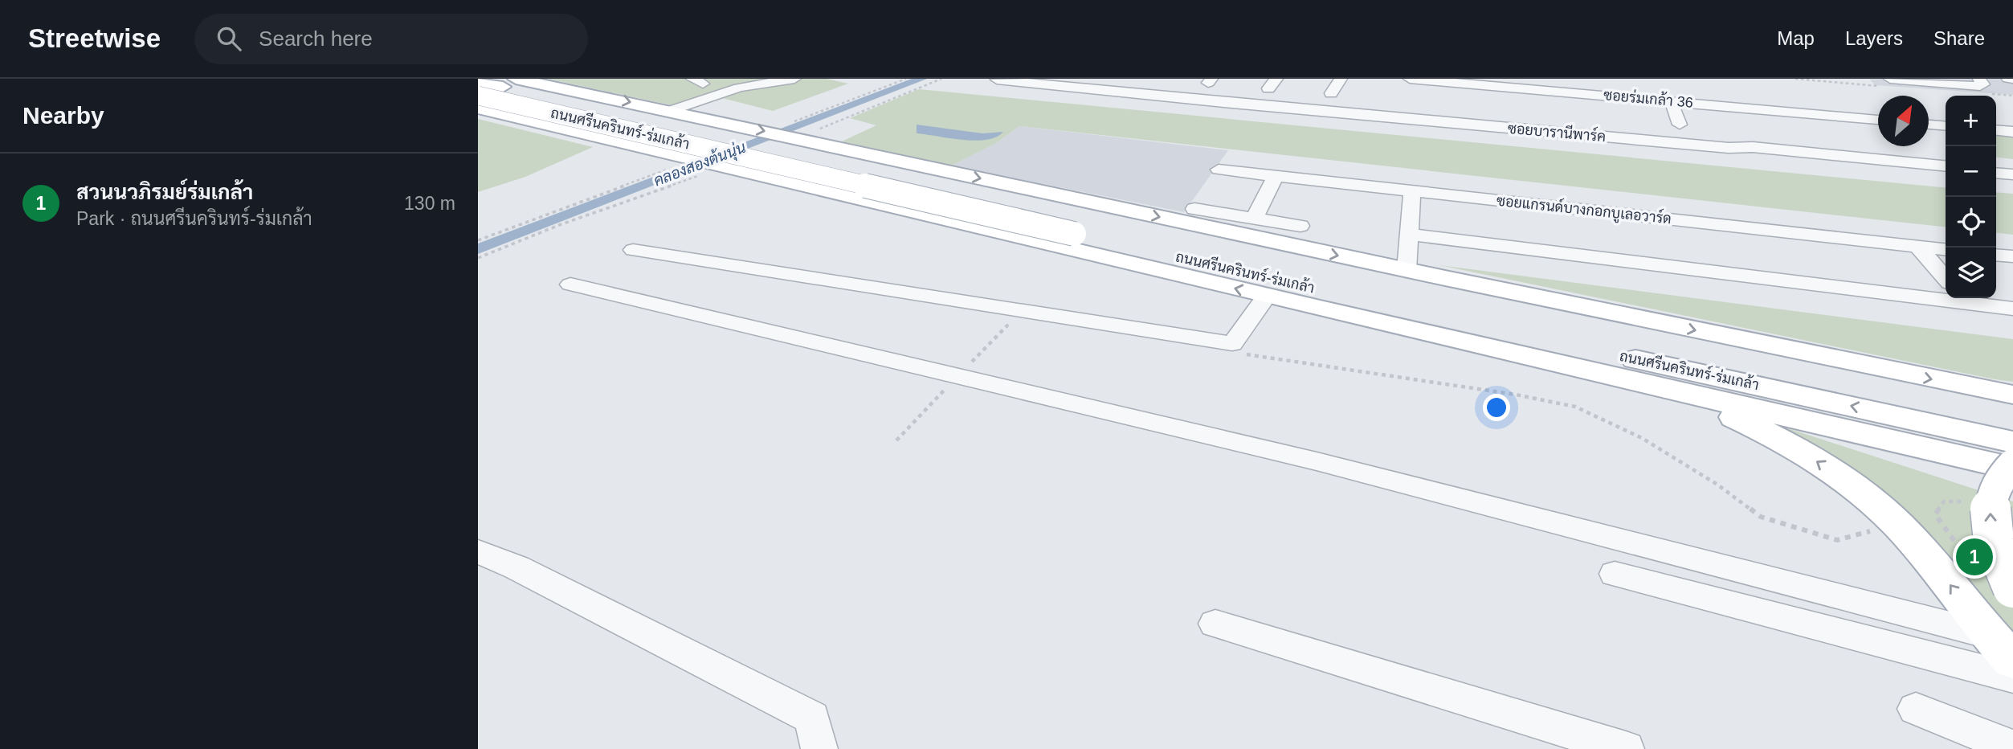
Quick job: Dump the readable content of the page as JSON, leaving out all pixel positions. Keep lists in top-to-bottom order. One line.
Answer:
{"streets":{"main road":["ถนนศรีนครินทร์-ร่มเกล้า"],"street":["ซอยร่มเกล้า 36","ซอยบารานีพาร์ค","ซอยแกรนด์บางกอกบูเลอวาร์ด"]},"water":["คลองสองต้นนุ่น"],"north":"top right","page":{"header":"Streetwise","search":"Search here","nav":["Map","Layers","Share"],"heading":"Nearby","map_buttons":["+","−"],"list":[{"mark":"1","name":"สวนนวภิรมย์ร่มเกล้า","note":"Park · ถนนศรีนครินทร์-ร่มเกล้า","value":"130 m"}],"pins":"1"}}
